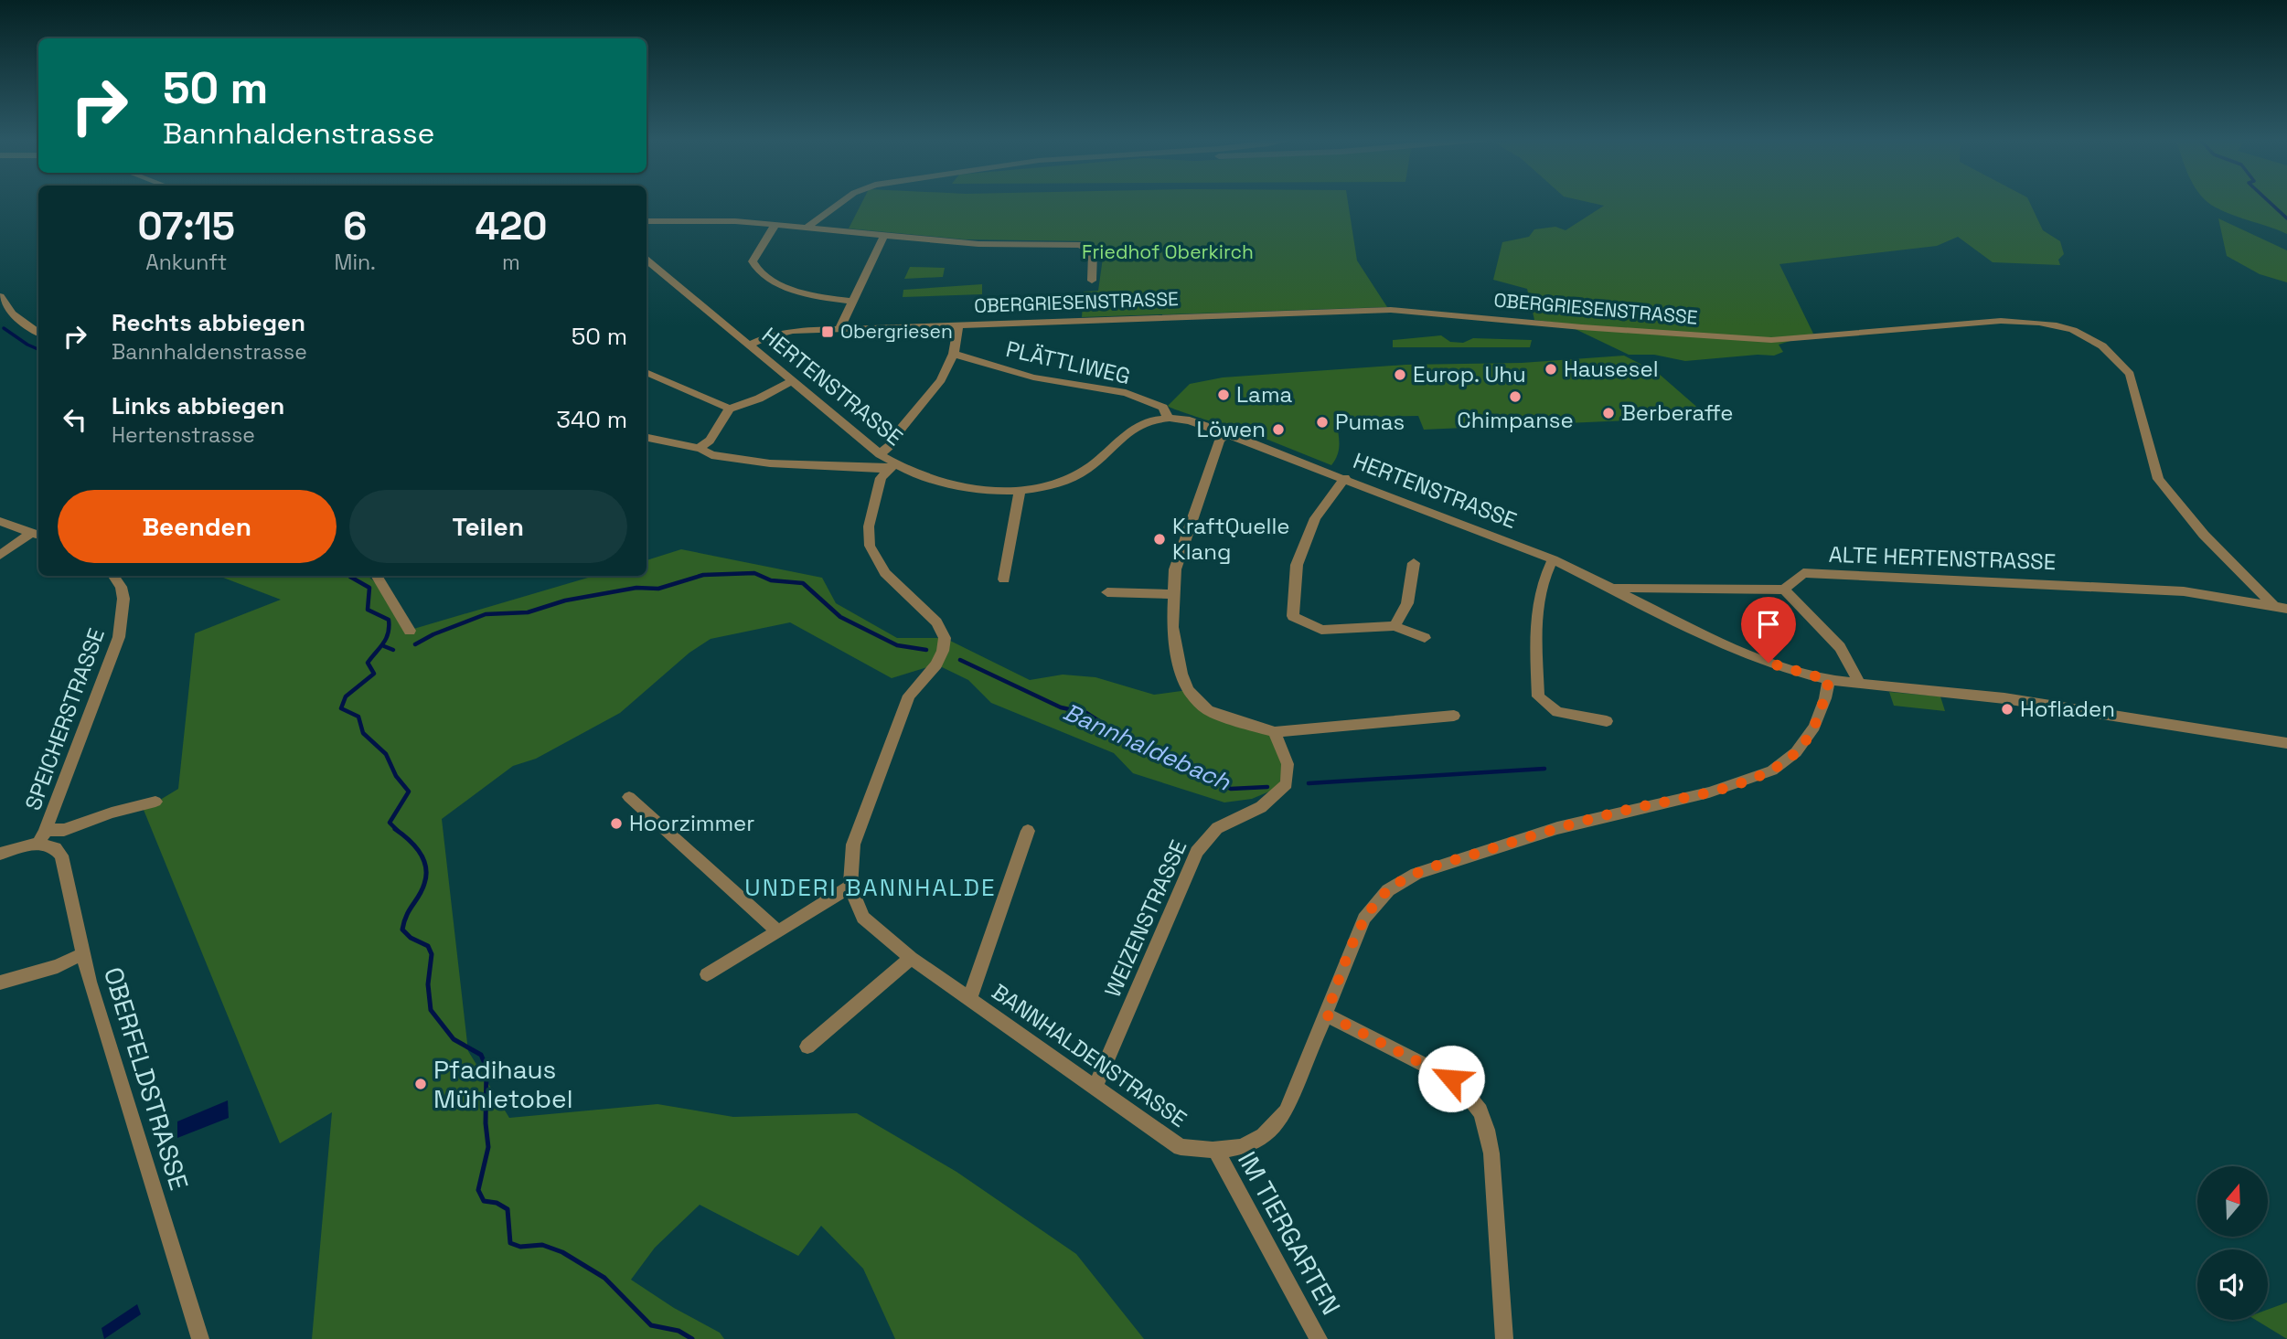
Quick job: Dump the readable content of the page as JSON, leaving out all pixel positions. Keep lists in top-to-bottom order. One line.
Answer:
{"streets":{"street":["OBERGRIESENSTRASSE","PLÄTTLIWEG","HERTENSTRASSE","ALTE HERTENSTRASSE","SPEICHERSTRASSE","WEIZENSTRASSE","BANNHALDENSTRASSE","OBERFELDSTRASSE","IM TIERGARTEN"]},"crossings":[["OBERGRIESENSTRASSE","HERTENSTRASSE"],["OBERGRIESENSTRASSE","ALTE HERTENSTRASSE"],["PLÄTTLIWEG","HERTENSTRASSE"],["HERTENSTRASSE","BANNHALDENSTRASSE"],["SPEICHERSTRASSE","OBERFELDSTRASSE"],["WEIZENSTRASSE","BANNHALDENSTRASSE"],["BANNHALDENSTRASSE","IM TIERGARTEN"]],"districts":["UNDERI BANNHALDE"],"water":["Bannhaldebach"],"parks":["Friedhof Oberkirch"],"places":{"transit":["Obergriesen"],"other":["Hausesel","Europ. Uhu","Lama","Chimpanse","Berberaffe","Pumas","Löwen","KraftQuelle Klang","Hofladen","Hoorzimmer","Pfadihaus Mühletobel"]},"north":"top","page":{"turn":["50 m","Bannhaldenstrasse"],"eta":["07:15","Ankunft","6","Min.","420","m"],"list":[{"name":"Rechts abbiegen","note":"Bannhaldenstrasse","value":"50 m"},{"name":"Links abbiegen","note":"Hertenstrasse","value":"340 m"}],"buttons":["Beenden","Teilen"]}}
